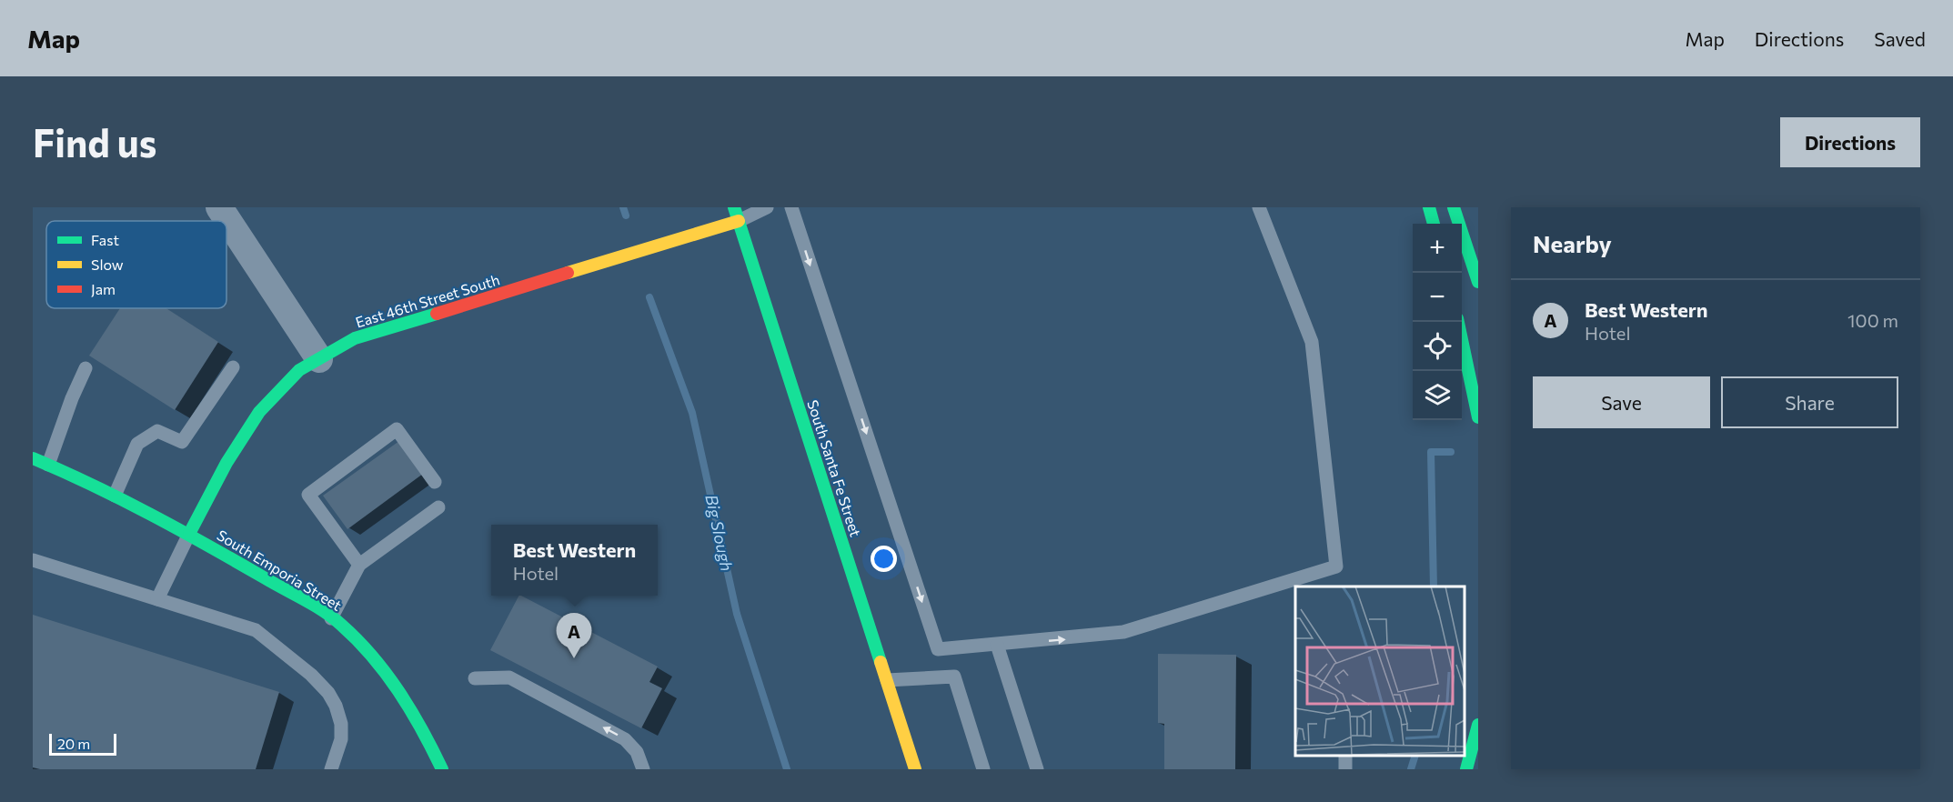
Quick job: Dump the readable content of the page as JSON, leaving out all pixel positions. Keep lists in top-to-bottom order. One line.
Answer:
{"streets":{"main road":["East 46th Street South","South Santa Fe Street","South Emporia Street"]},"crossings":[["East 46th Street South","South Santa Fe Street"],["East 46th Street South","South Emporia Street"]],"water":["Big Slough"],"legend":["Fast","Slow","Jam"],"scale_bar":"20 m","page":{"header":"Map","nav":["Map","Directions","Saved"],"buttons":["Directions",["Save","Share"]],"title":"Find us","heading":"Nearby","map_buttons":["+","−"],"list":[{"mark":"A","name":"Best Western","note":"Hotel","value":"100 m"}],"popup":["Best Western","Hotel"],"pins":"A","scale":"20 m"}}
